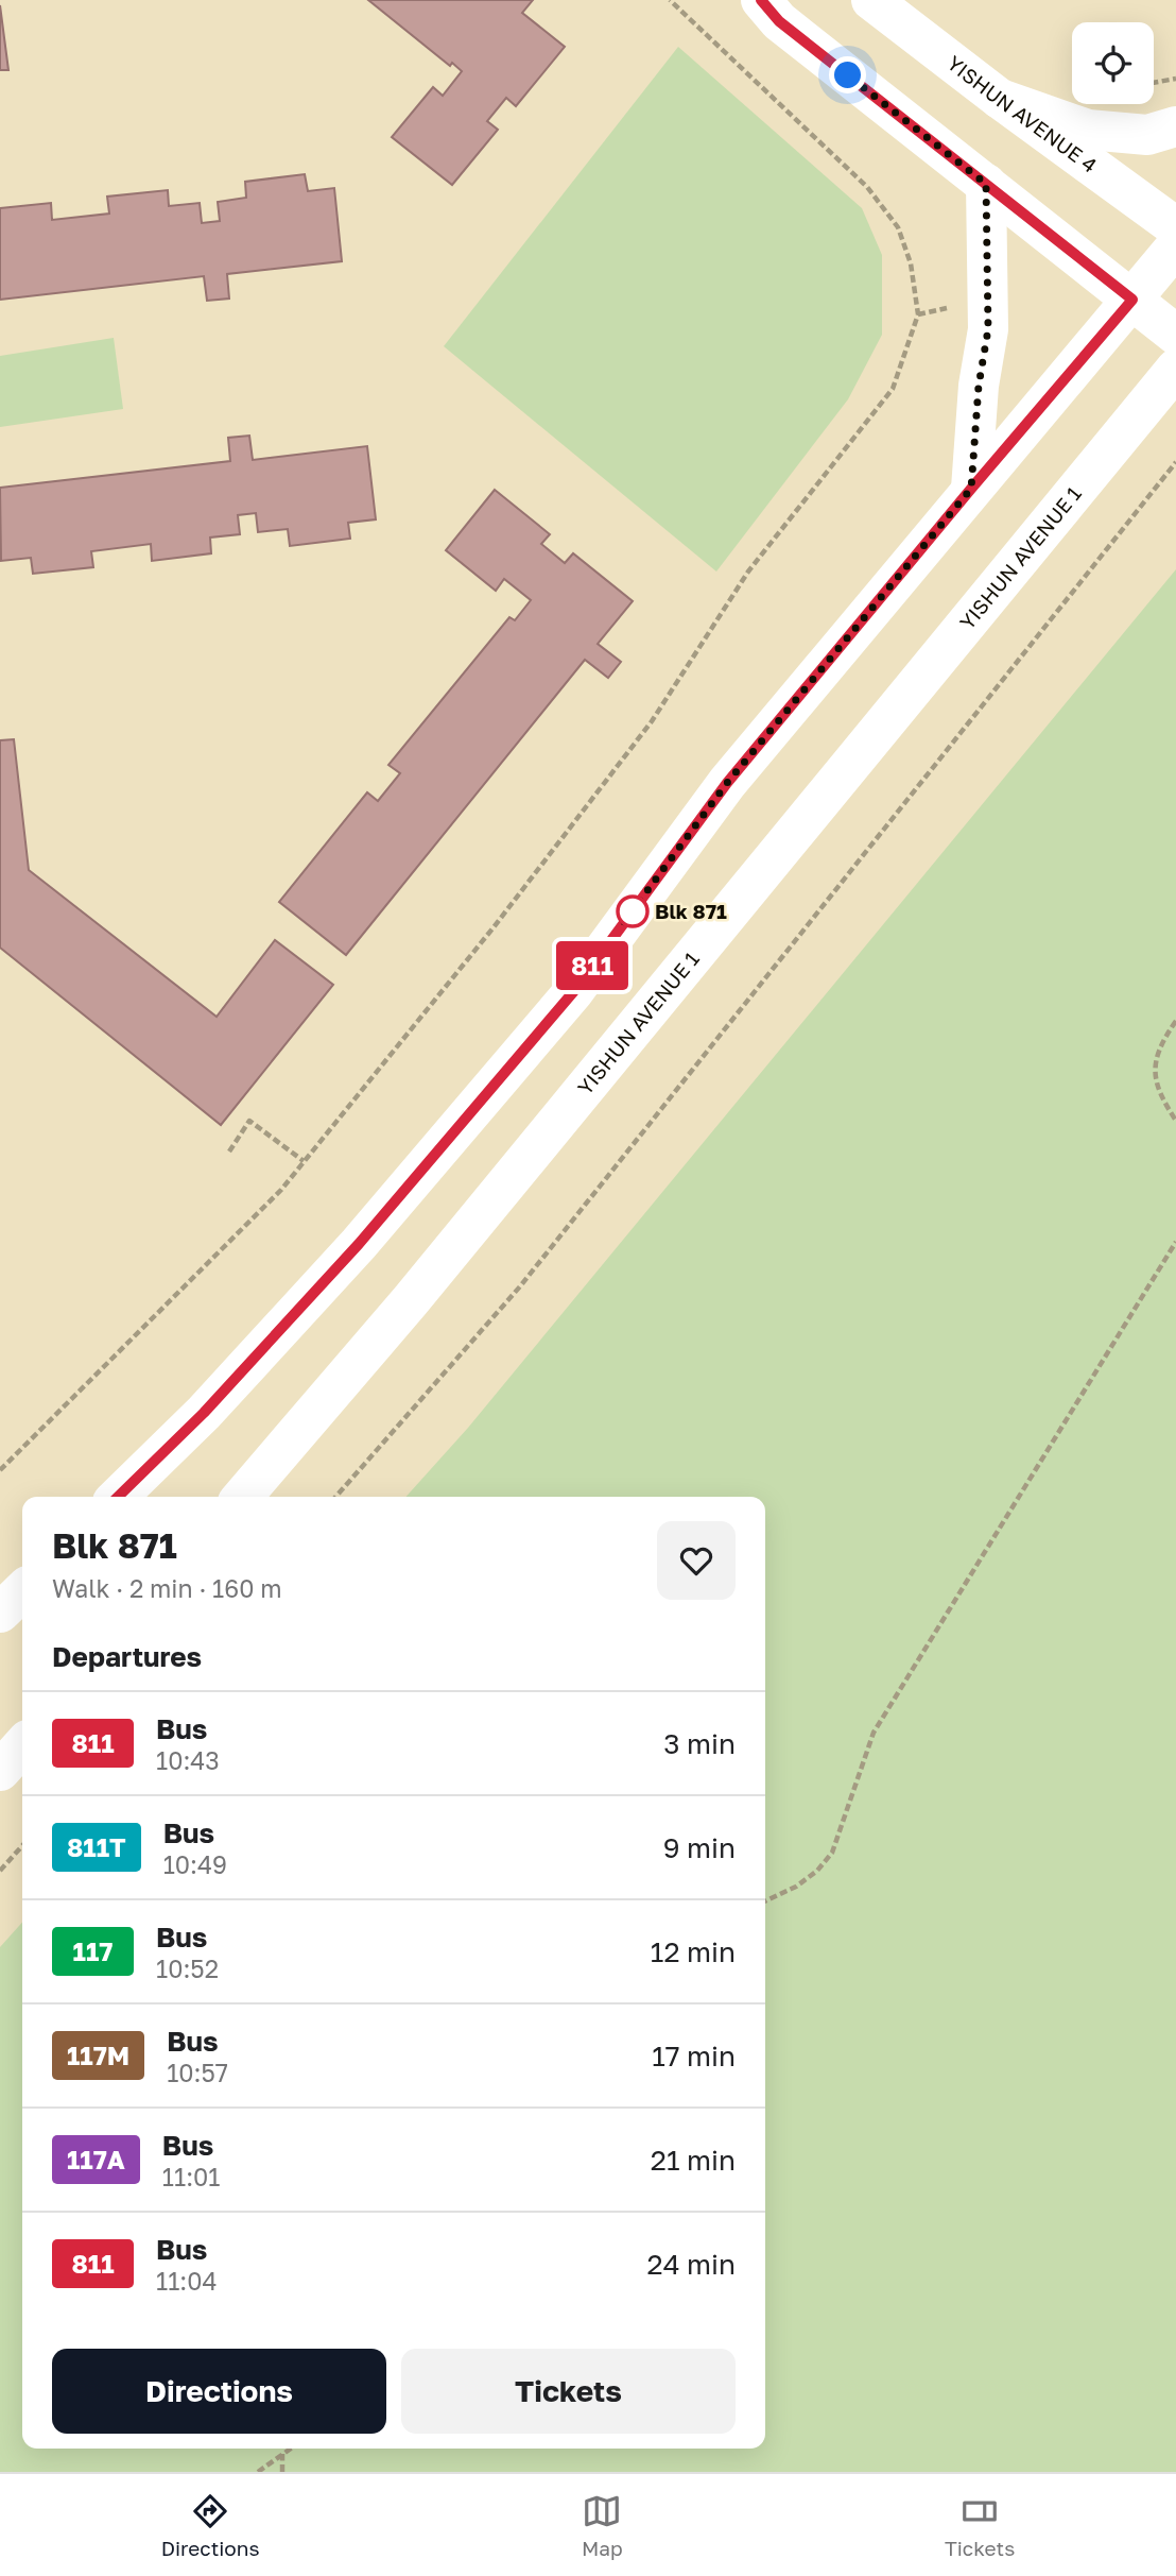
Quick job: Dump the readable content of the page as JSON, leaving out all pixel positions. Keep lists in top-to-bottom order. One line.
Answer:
{"streets":{"main road":["YISHUN AVENUE 4","YISHUN AVENUE 1"]},"places":["Blk 871"],"lines":["bus line 811"],"page":{"on_map":"811","heading":[["Blk 871","Walk · 2 min · 160 m"],"Departures"],"list":[{"mark":"811","name":"Bus","note":"10:43","value":"3 min"},{"mark":"811T","name":"Bus","note":"10:49","value":"9 min"},{"mark":"117","name":"Bus","note":"10:52","value":"12 min"},{"mark":"117M","name":"Bus","note":"10:57","value":"17 min"},{"mark":"117A","name":"Bus","note":"11:01","value":"21 min"},{"mark":"811","name":"Bus","note":"11:04","value":"24 min"}],"buttons":["Directions","Tickets"],"tabs":["Directions","Map","Tickets"]}}
